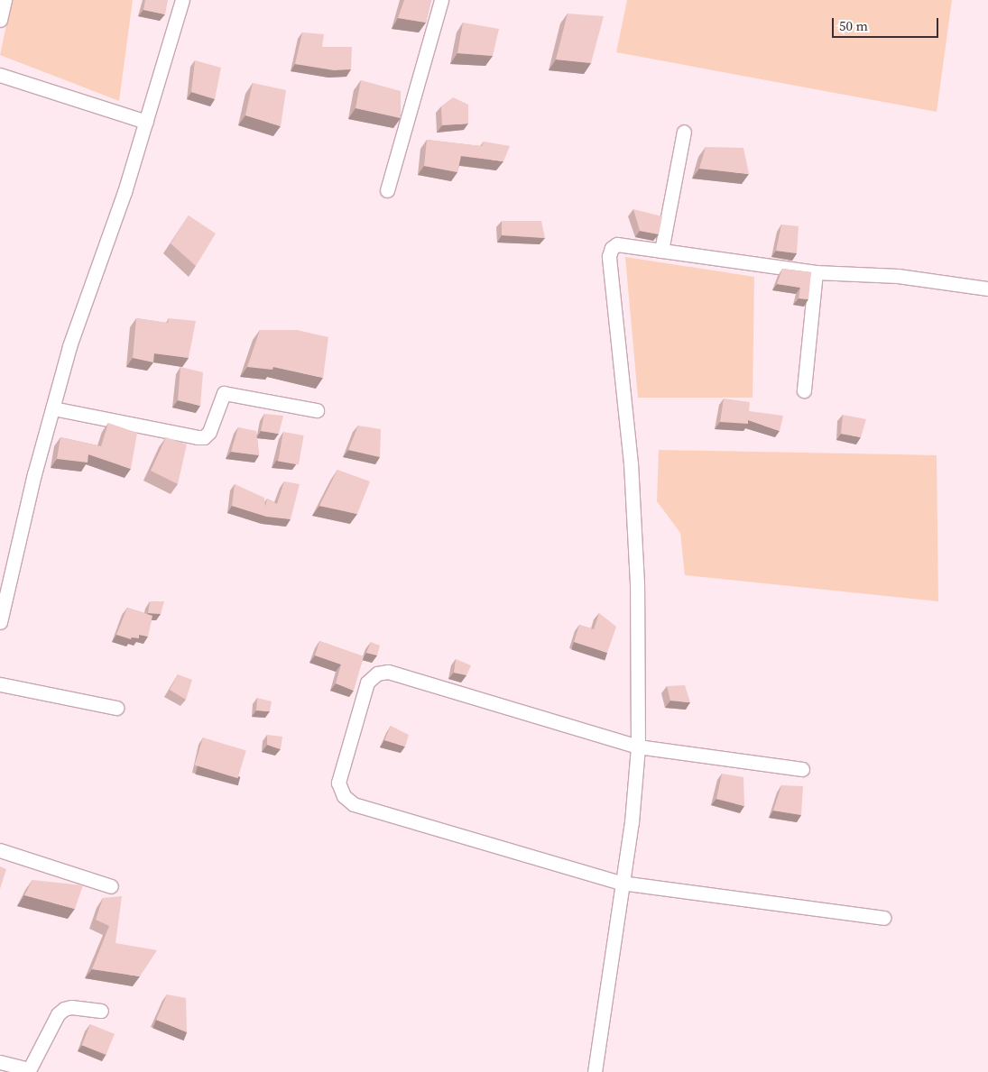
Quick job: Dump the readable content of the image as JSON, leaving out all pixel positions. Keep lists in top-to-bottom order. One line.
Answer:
{"scale_bar":"50 m"}
